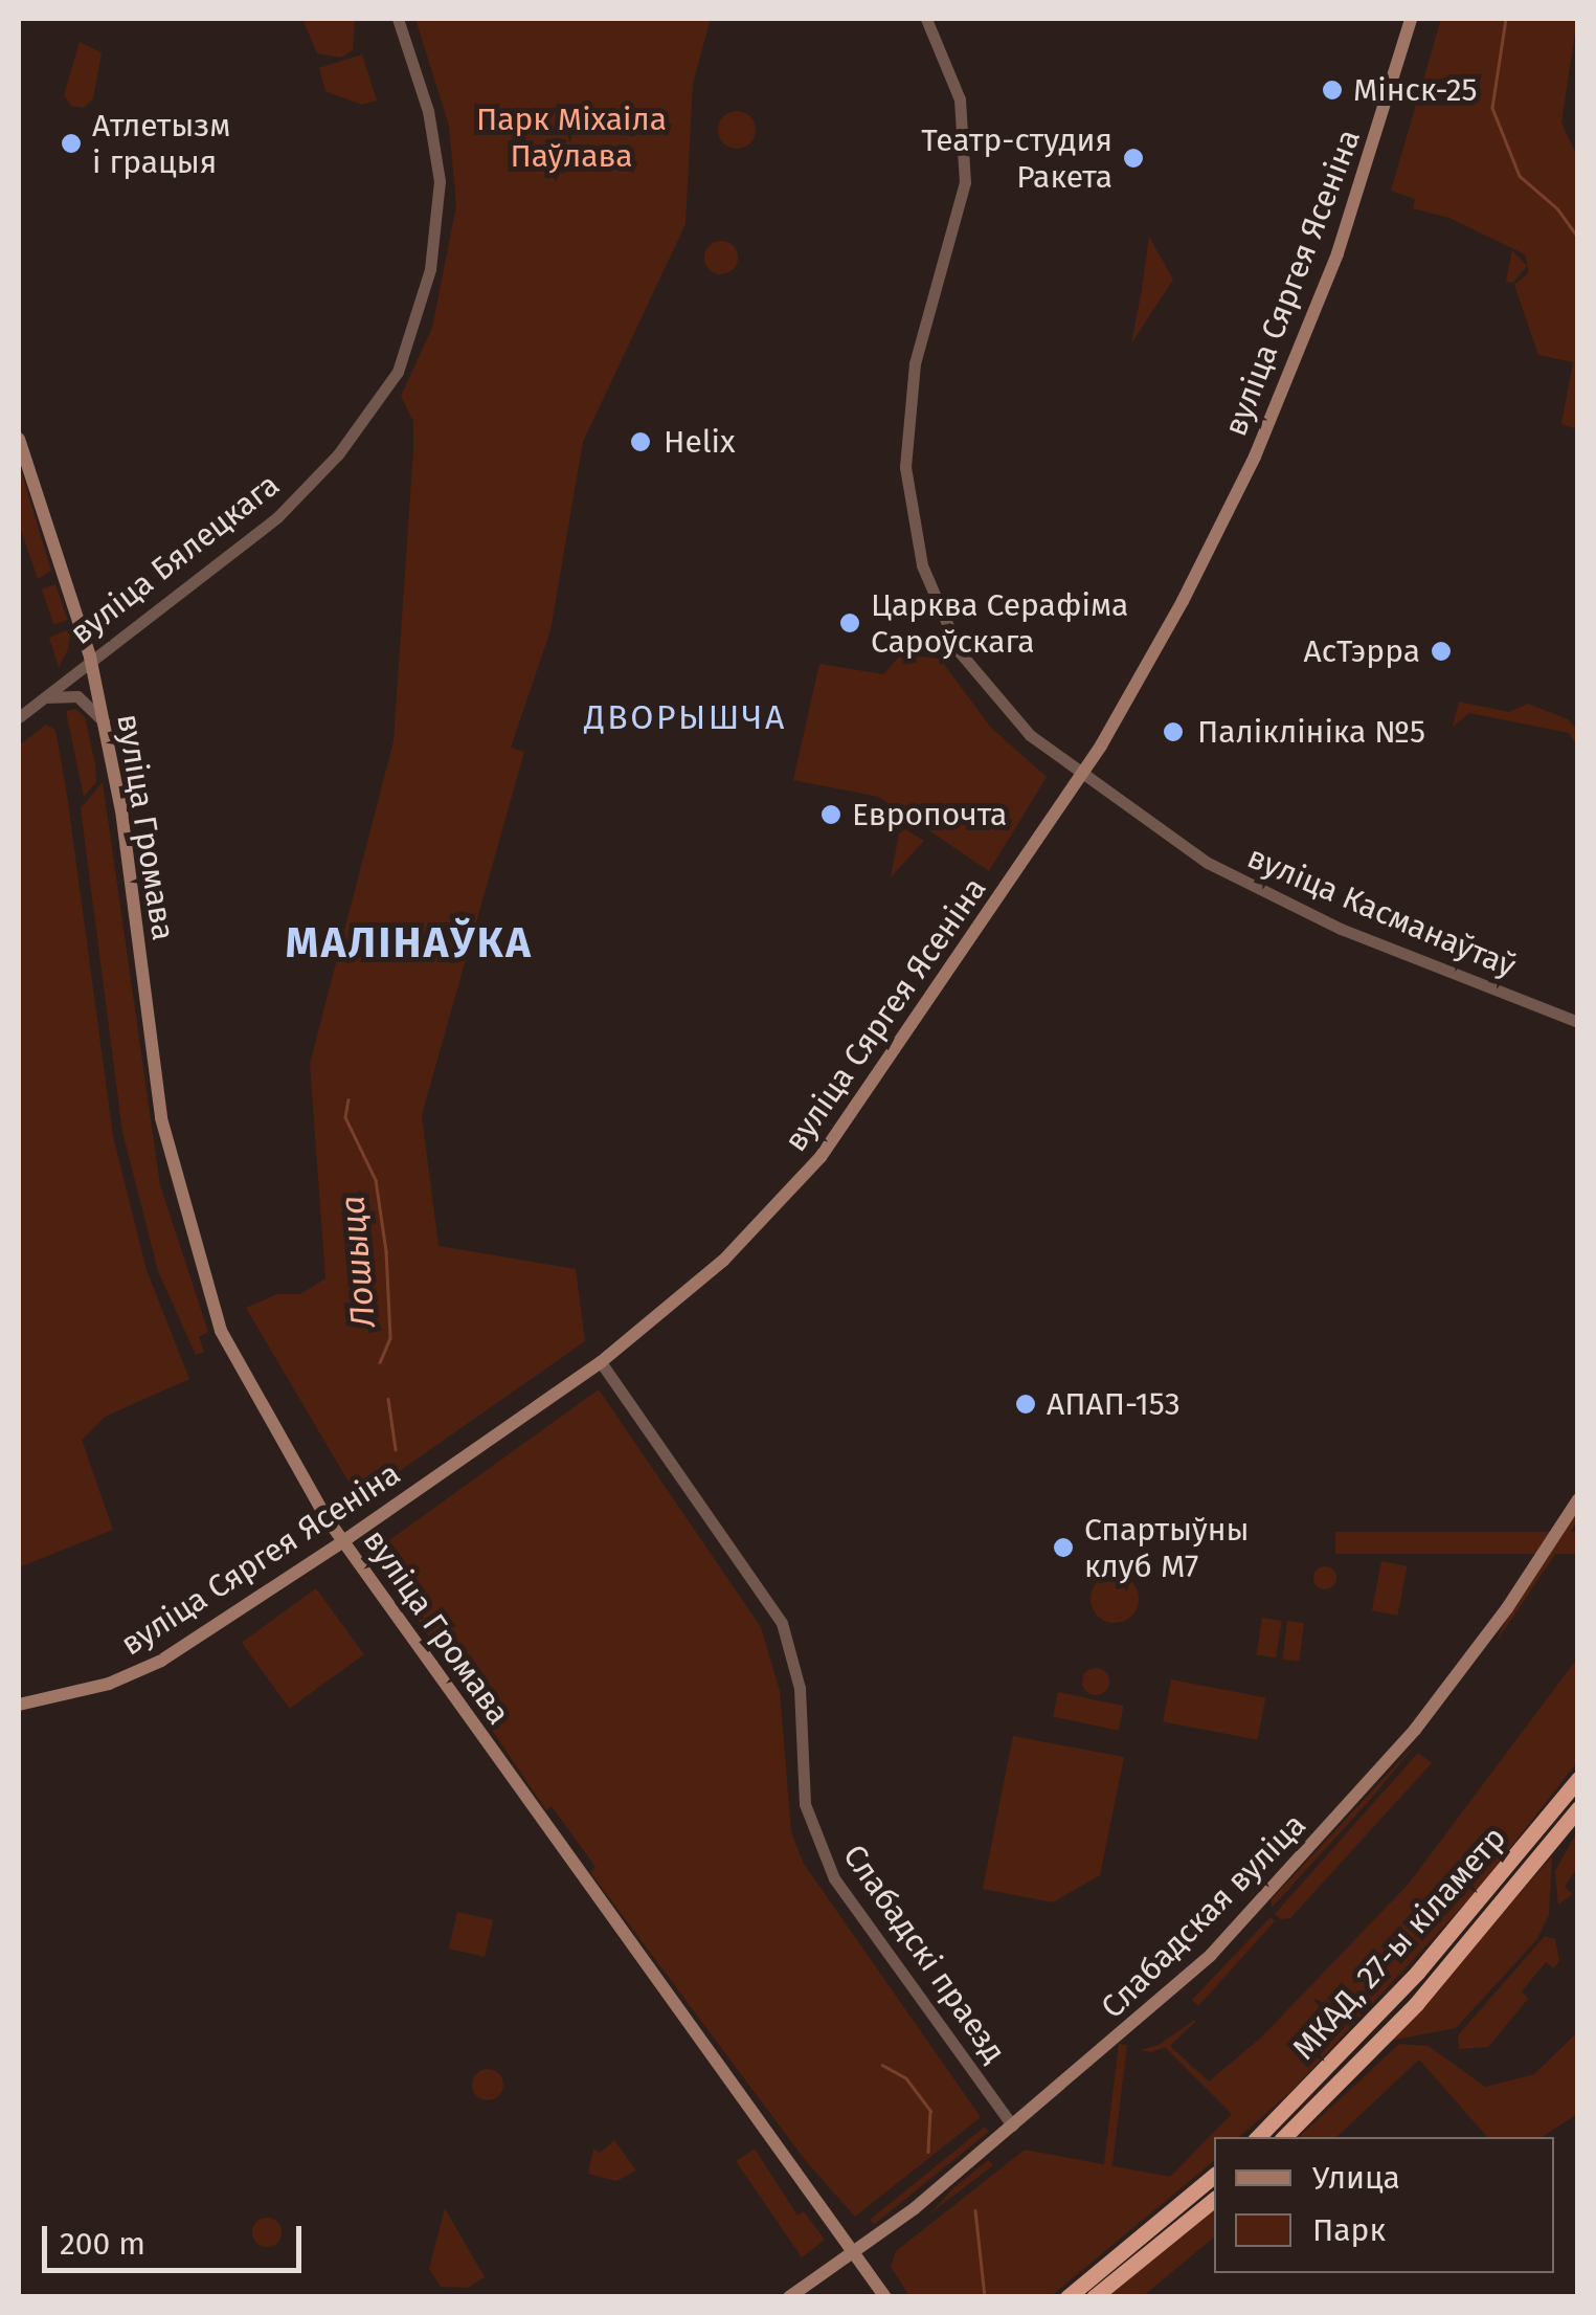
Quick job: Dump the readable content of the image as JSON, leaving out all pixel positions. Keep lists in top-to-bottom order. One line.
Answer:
{"streets":{"highway":["МКАД, 27-ы кіламетр"],"main road":["вуліца Сяргея Ясеніна","вуліца Громава","Слабадская вуліца"],"street":["вуліца Бялецкага","вуліца Касманаўтаў","Слабадскі праезд"]},"crossings":[["вуліца Сяргея Ясеніна","вуліца Громава"],["вуліца Сяргея Ясеніна","вуліца Касманаўтаў"],["вуліца Сяргея Ясеніна","Слабадскі праезд"],["вуліца Бялецкага","вуліца Громава"],["вуліца Громава","Слабадская вуліца"],["Слабадская вуліца","Слабадскі праезд"]],"districts":["ДВОРЫШЧА","МАЛІНАЎКА"],"water":["Лошыца"],"parks":["Парк Міхаіла Паўлава"],"places":["Мінск-25","Атлетызм і грацыя","Театр-студия Ракета","Helix","Царква Серафіма Сароўскага","АсТэрра","Паліклініка №5","Европочта","АПАП-153","Спартыўны клуб М7"],"legend":["Улица","Парк"],"scale_bar":"200 m"}
